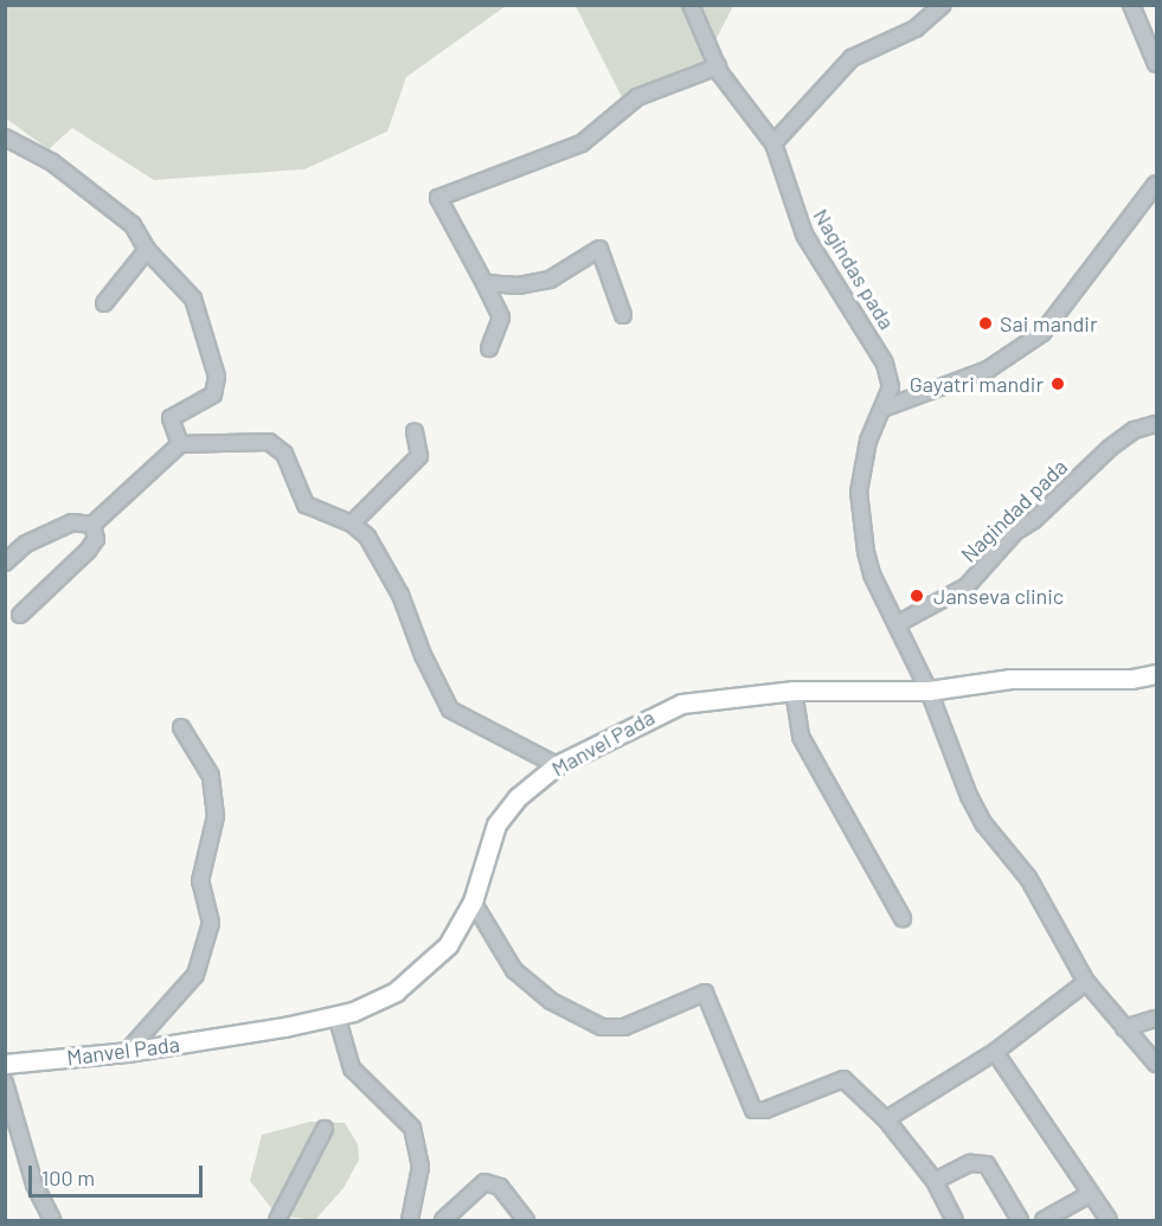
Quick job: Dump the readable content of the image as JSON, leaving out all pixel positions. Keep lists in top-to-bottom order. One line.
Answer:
{"streets":{"main road":["Manvel Pada"],"street":["Nagindas pada","Nagindad pada"]},"crossings":[["Nagindas pada","Nagindad pada"],["Nagindas pada","Manvel Pada"]],"places":["Sai mandir","Gayatri mandir","Janseva clinic"],"scale_bar":"100 m"}
